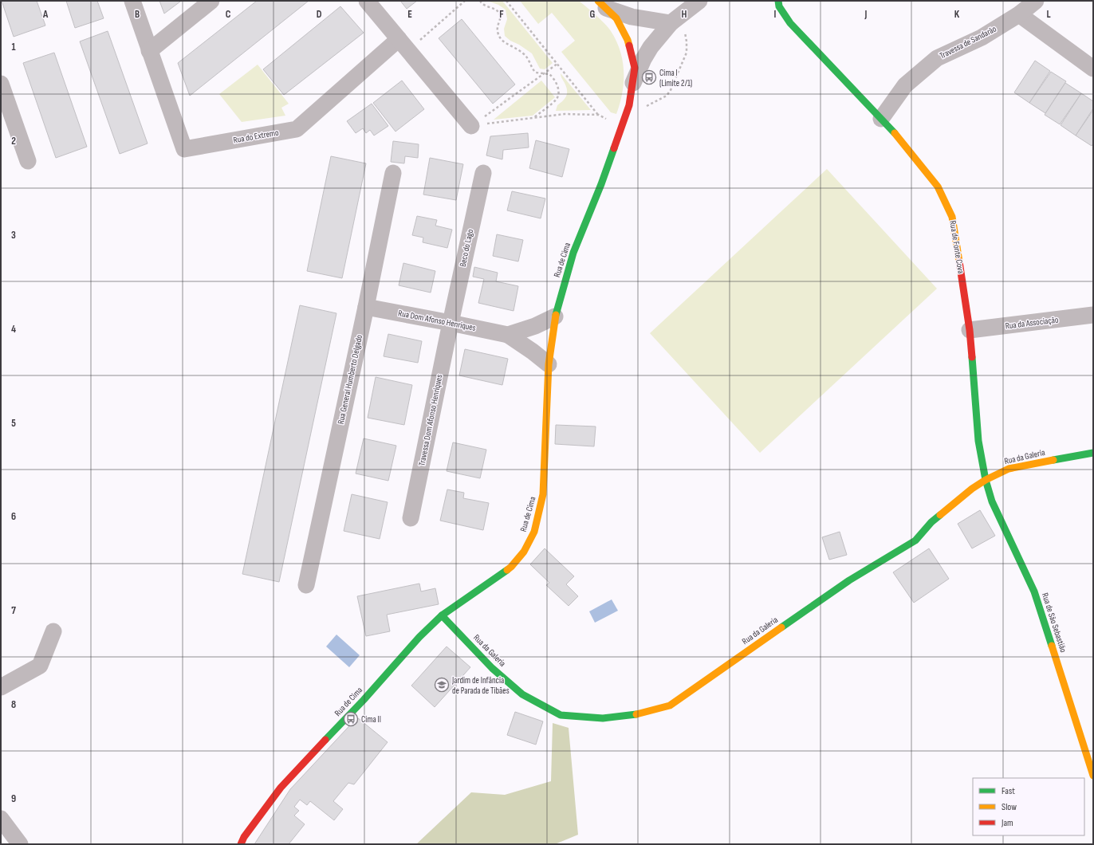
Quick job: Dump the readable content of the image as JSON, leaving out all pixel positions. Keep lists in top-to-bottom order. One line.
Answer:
{"streets":{"street":["Travessa de Sandarão","Rua do Extremo","Rua de Fonte Cova","Beco do Lago","Rua de Cima","Rua Dom Afonso Henriques","Rua da Associação","Rua General Humberto Delgado","Travessa Dom Afonso Henriques","Rua da Galeria","Rua de São Sebastião"]},"crossings":[["Travessa de Sandarão","Rua de Fonte Cova"],["Rua de Fonte Cova","Rua da Associação"],["Rua de Fonte Cova","Rua da Galeria"],["Rua de Fonte Cova","Rua de São Sebastião"],["Beco do Lago","Rua Dom Afonso Henriques"],["Beco do Lago","Travessa Dom Afonso Henriques"],["Rua de Cima","Rua Dom Afonso Henriques"],["Rua de Cima","Rua da Galeria"],["Rua Dom Afonso Henriques","Rua General Humberto Delgado"],["Rua Dom Afonso Henriques","Travessa Dom Afonso Henriques"],["Rua da Galeria","Rua de São Sebastião"]],"places":{"bus stop":["Cima I (Limite 2/1)","Cima II"],"school or university":["Jardim de Infância de Parada de Tibães"]},"legend":["Fast","Slow","Jam"],"grid":{"columns":["A","B","C","D","E","F","G","H","I","J","K","L"],"rows":["1","2","3","4","5","6","7","8","9"]}}
